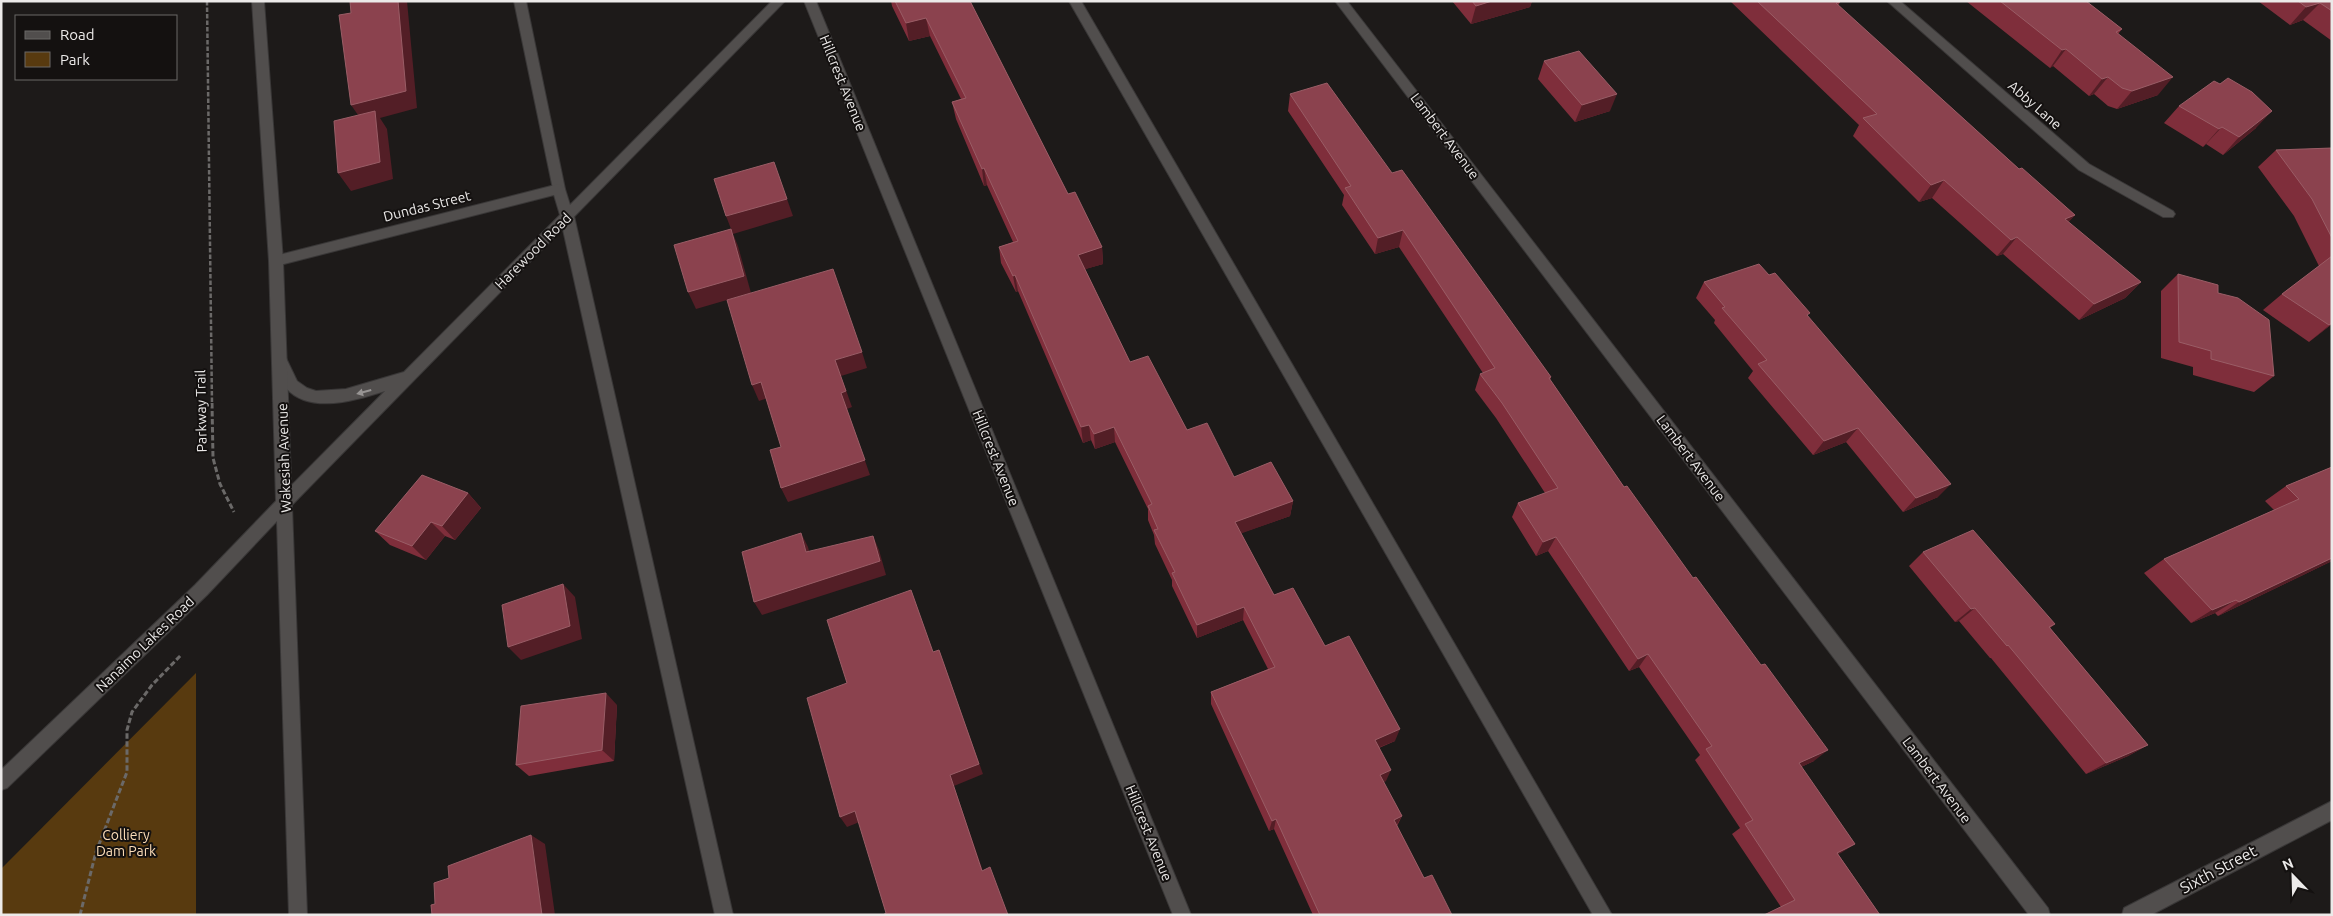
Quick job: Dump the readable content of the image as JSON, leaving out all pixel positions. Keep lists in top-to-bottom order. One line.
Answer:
{"streets":{"street":["Hillcrest Avenue","Abby Lane","Lambert Avenue","Dundas Street","Harewood Road","Wakesiah Avenue","Nanaimo Lakes Road","Sixth Street"],"path":["Parkway Trail"]},"crossings":[["Dundas Street","Wakesiah Avenue"],["Harewood Road","Wakesiah Avenue"],["Harewood Road","Nanaimo Lakes Road"],["Parkway Trail","Nanaimo Lakes Road"],["Wakesiah Avenue","Nanaimo Lakes Road"]],"parks":["Colliery Dam Park"],"legend":["Road","Park"],"north":"top left"}
